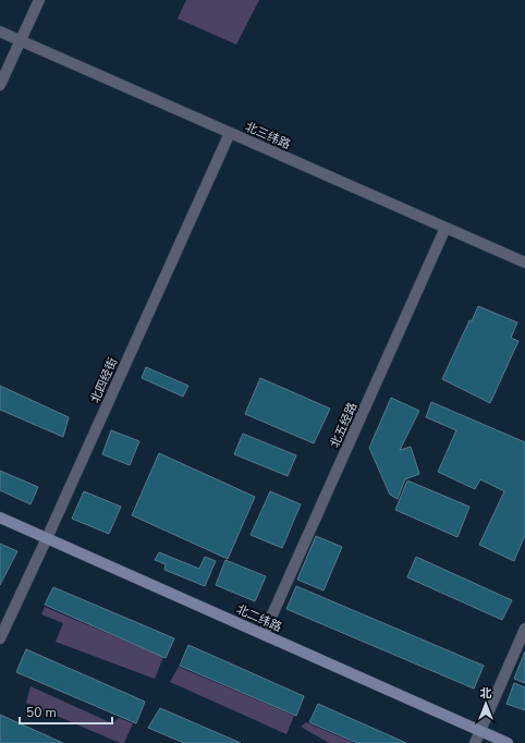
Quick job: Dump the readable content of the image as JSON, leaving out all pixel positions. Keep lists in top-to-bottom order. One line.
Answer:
{"streets":{"street":["北三纬路","北四经街","北五经路","北二纬路"]},"crossings":[["北三纬路","北四经街"],["北三纬路","北五经路"],["北四经街","北二纬路"],["北五经路","北二纬路"]],"scale_bar":"50 m","north":"top"}
